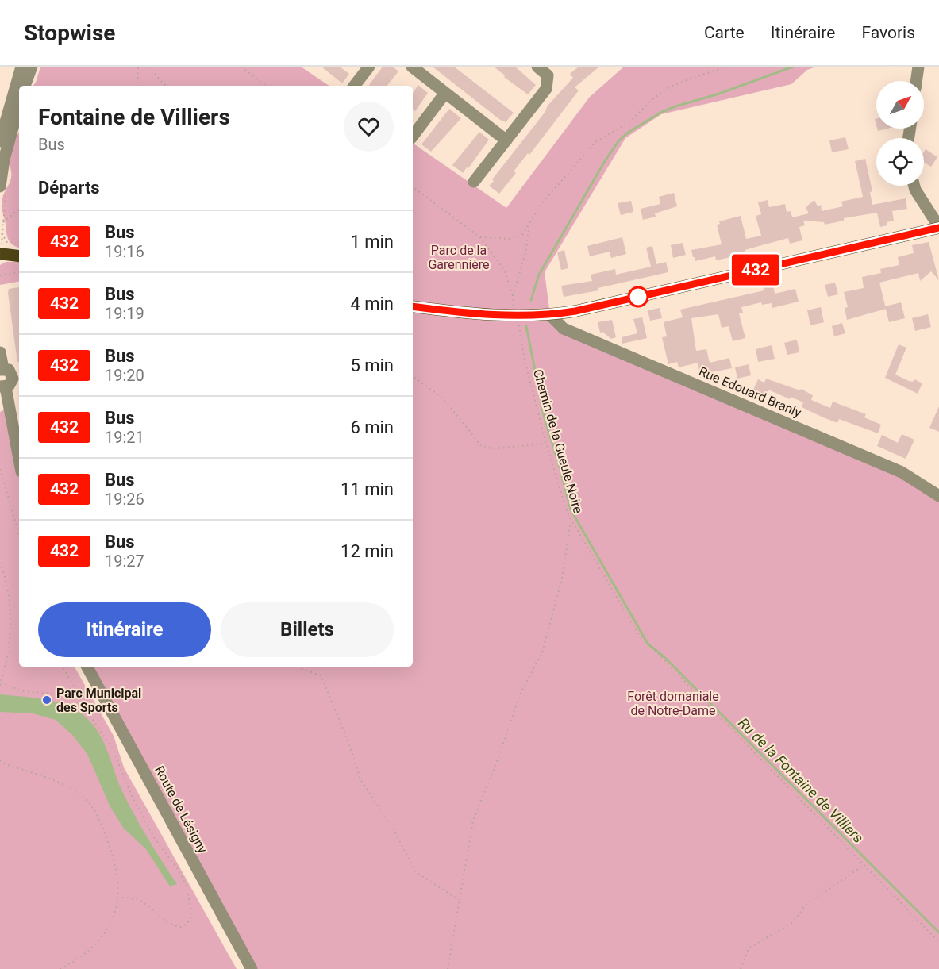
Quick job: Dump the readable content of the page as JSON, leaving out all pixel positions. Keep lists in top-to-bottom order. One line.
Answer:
{"streets":{"street":["Rue Edouard Branly","Route de Lésigny"],"path":["Chemin de la Gueule Noire"]},"water":["Ru de la Fontaine de Villiers"],"parks":["Parc de la Garennière","Forêt domaniale de Notre-Dame"],"places":["Parc Municipal des Sports"],"lines":["bus line 432"],"north":"top right","page":{"header":"Stopwise","nav":["Carte","Itinéraire","Favoris"],"on_map":"432","heading":[["Fontaine de Villiers","Bus"],"Départs"],"list":[{"mark":"432","name":"Bus","note":"19:16","value":"1 min"},{"mark":"432","name":"Bus","note":"19:19","value":"4 min"},{"mark":"432","name":"Bus","note":"19:20","value":"5 min"},{"mark":"432","name":"Bus","note":"19:21","value":"6 min"},{"mark":"432","name":"Bus","note":"19:26","value":"11 min"},{"mark":"432","name":"Bus","note":"19:27","value":"12 min"}],"buttons":["Itinéraire","Billets"]}}
